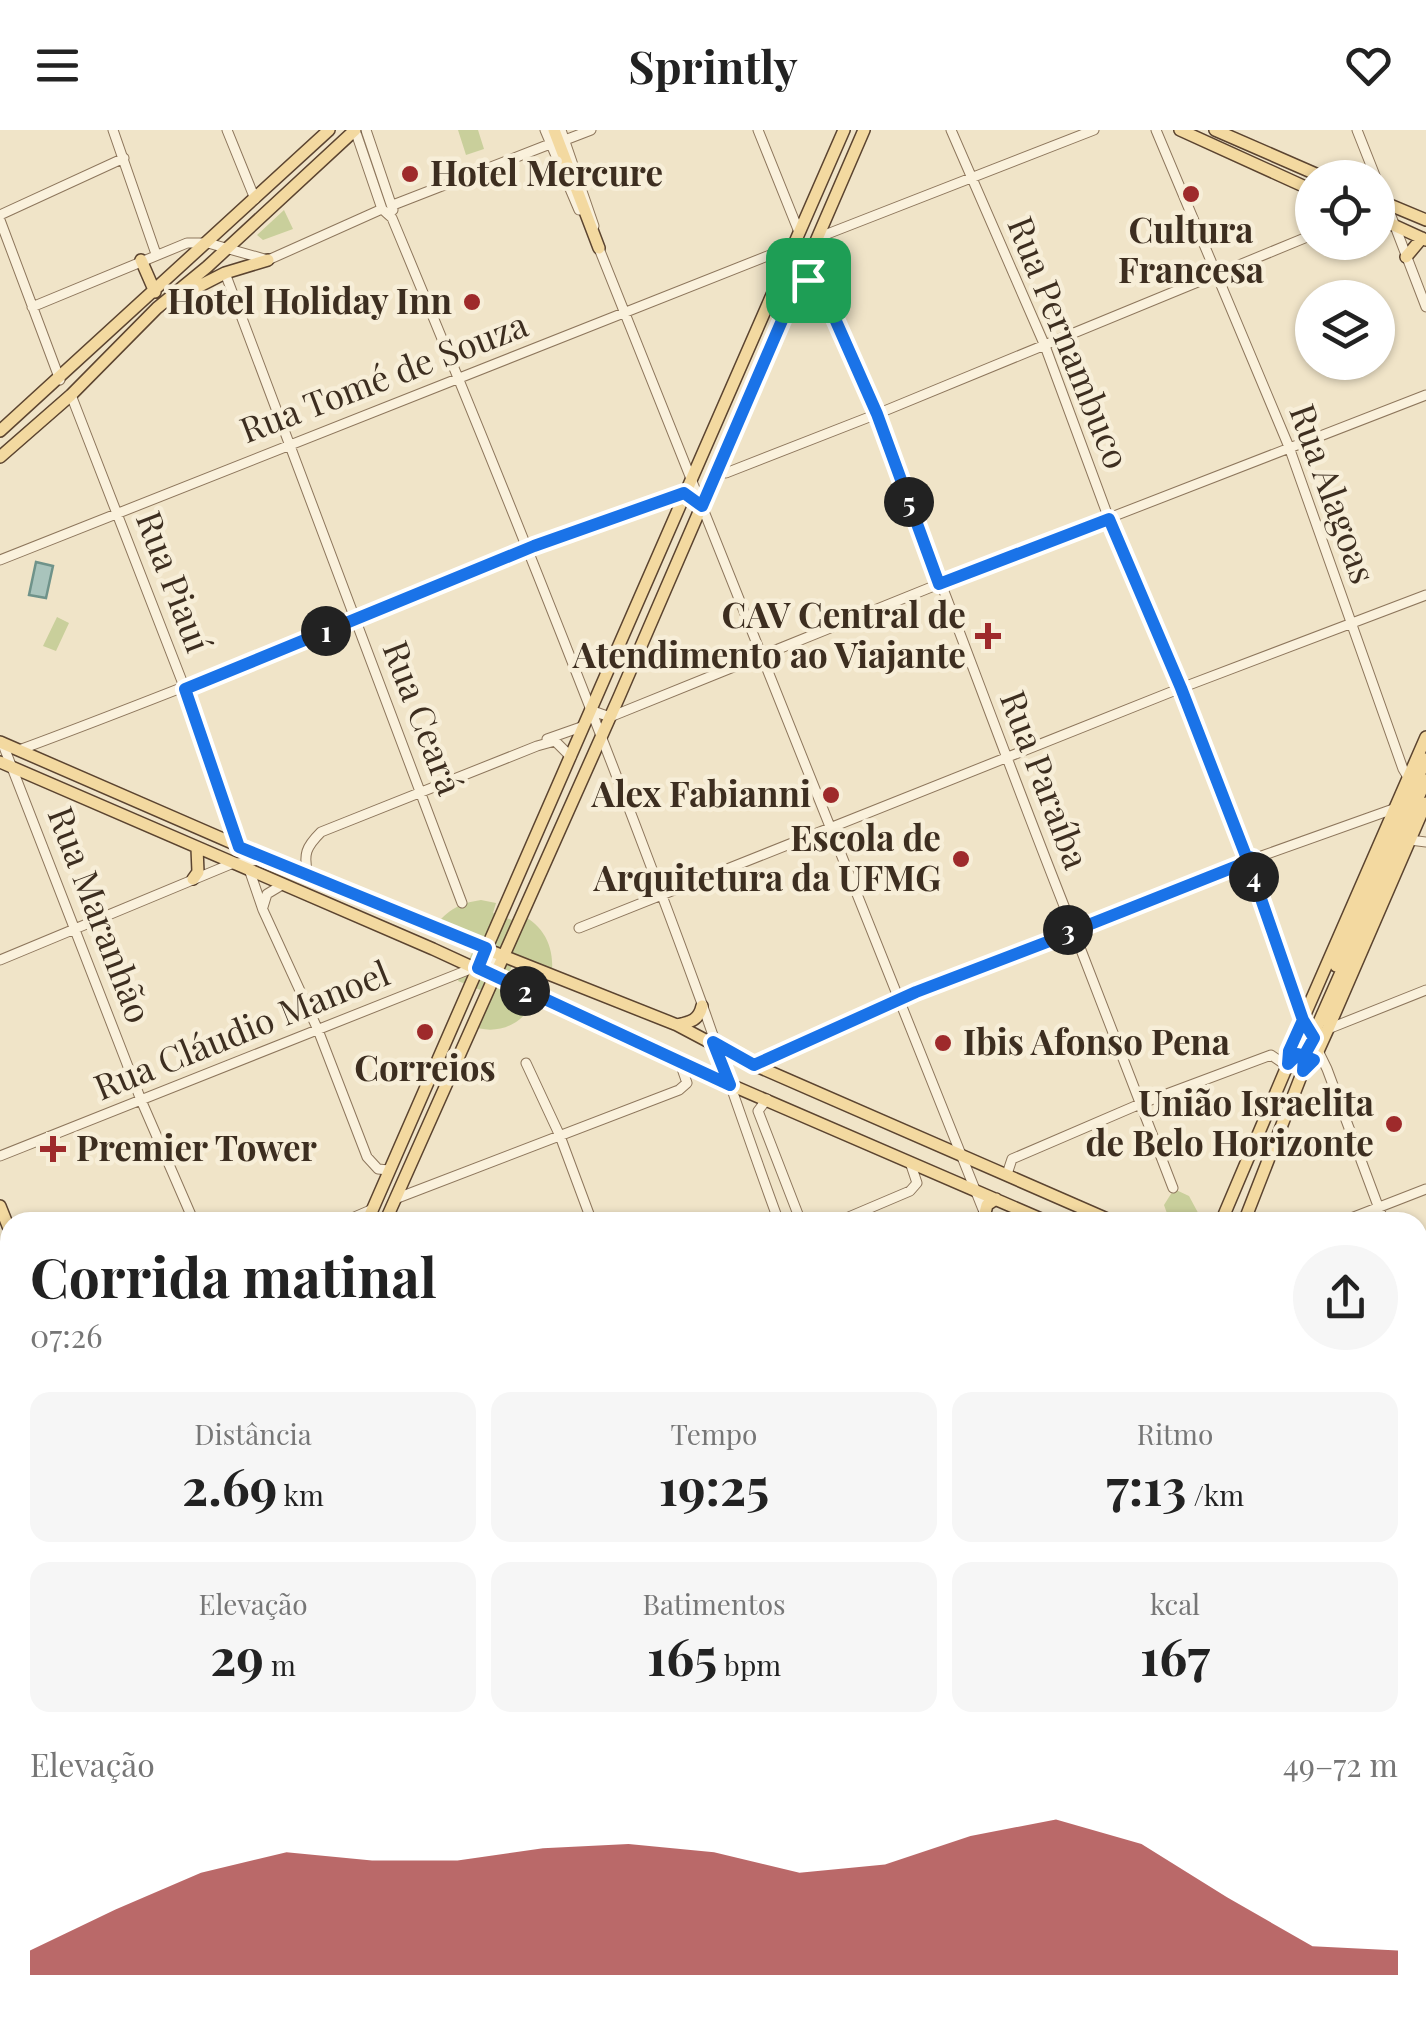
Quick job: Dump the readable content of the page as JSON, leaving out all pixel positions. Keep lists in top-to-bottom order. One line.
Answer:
{"streets":{"street":["Rua Pernambuco","Rua Tomé de Souza","Rua Alagoas","Rua Piauí","Rua Ceará","Rua Paraíba","Rua Maranhão","Rua Cláudio Manoel"]},"crossings":[["Rua Tomé de Souza","Rua Piauí"],["Rua Tomé de Souza","Rua Ceará"],["Rua Maranhão","Rua Cláudio Manoel"]],"places":{"other":["Hotel Mercure","Cultura Francesa","Hotel Holiday Inn","Alex Fabianni","Escola de Arquitetura da UFMG","Correios","Ibis Afonso Pena","União Israelita de Belo Horizonte"],"health":["CAV Central de Atendimento ao Viajante","Premier Tower"]},"page":{"header":"Sprintly","pins":["5","1","4","3","2"],"heading":["Corrida matinal","07:26"],"stats":[["Distância","2.69 km"],["Tempo","19:25"],["Ritmo","7:13 /km"],["Elevação","29 m"],["Batimentos","165 bpm"],["kcal","167"]],"chart":["Elevação","49–72 m"]}}
